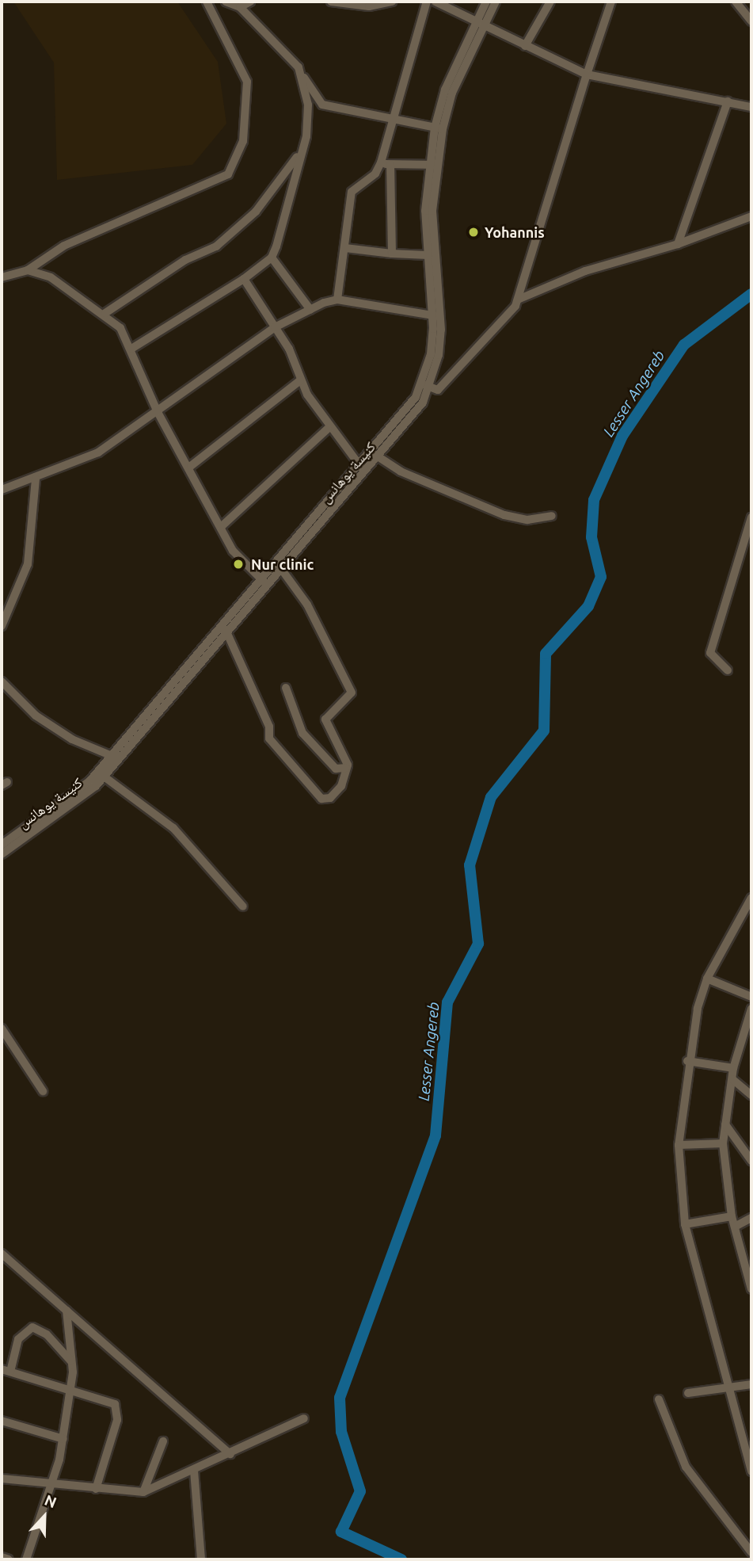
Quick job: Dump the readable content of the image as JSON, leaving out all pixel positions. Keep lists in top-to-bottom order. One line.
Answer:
{"streets":{"street":["كنيسة يوهانس"]},"water":["Lesser Angereb"],"places":["Yohannis","Nur clinic"],"north":"top"}
